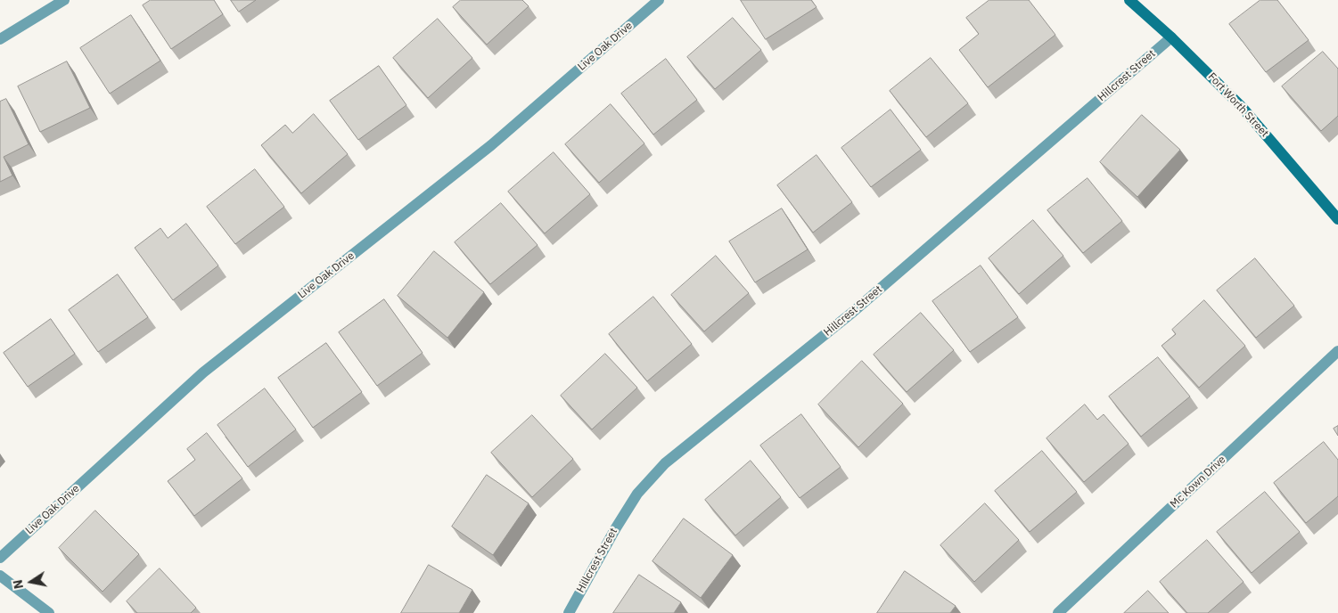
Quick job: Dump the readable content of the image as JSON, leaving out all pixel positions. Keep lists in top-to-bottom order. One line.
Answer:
{"streets":{"street":["Live Oak Drive","Hillcrest Street","Fort Worth Street","Mc Kown Drive"]},"crossings":[["Hillcrest Street","Fort Worth Street"]],"north":"left"}
